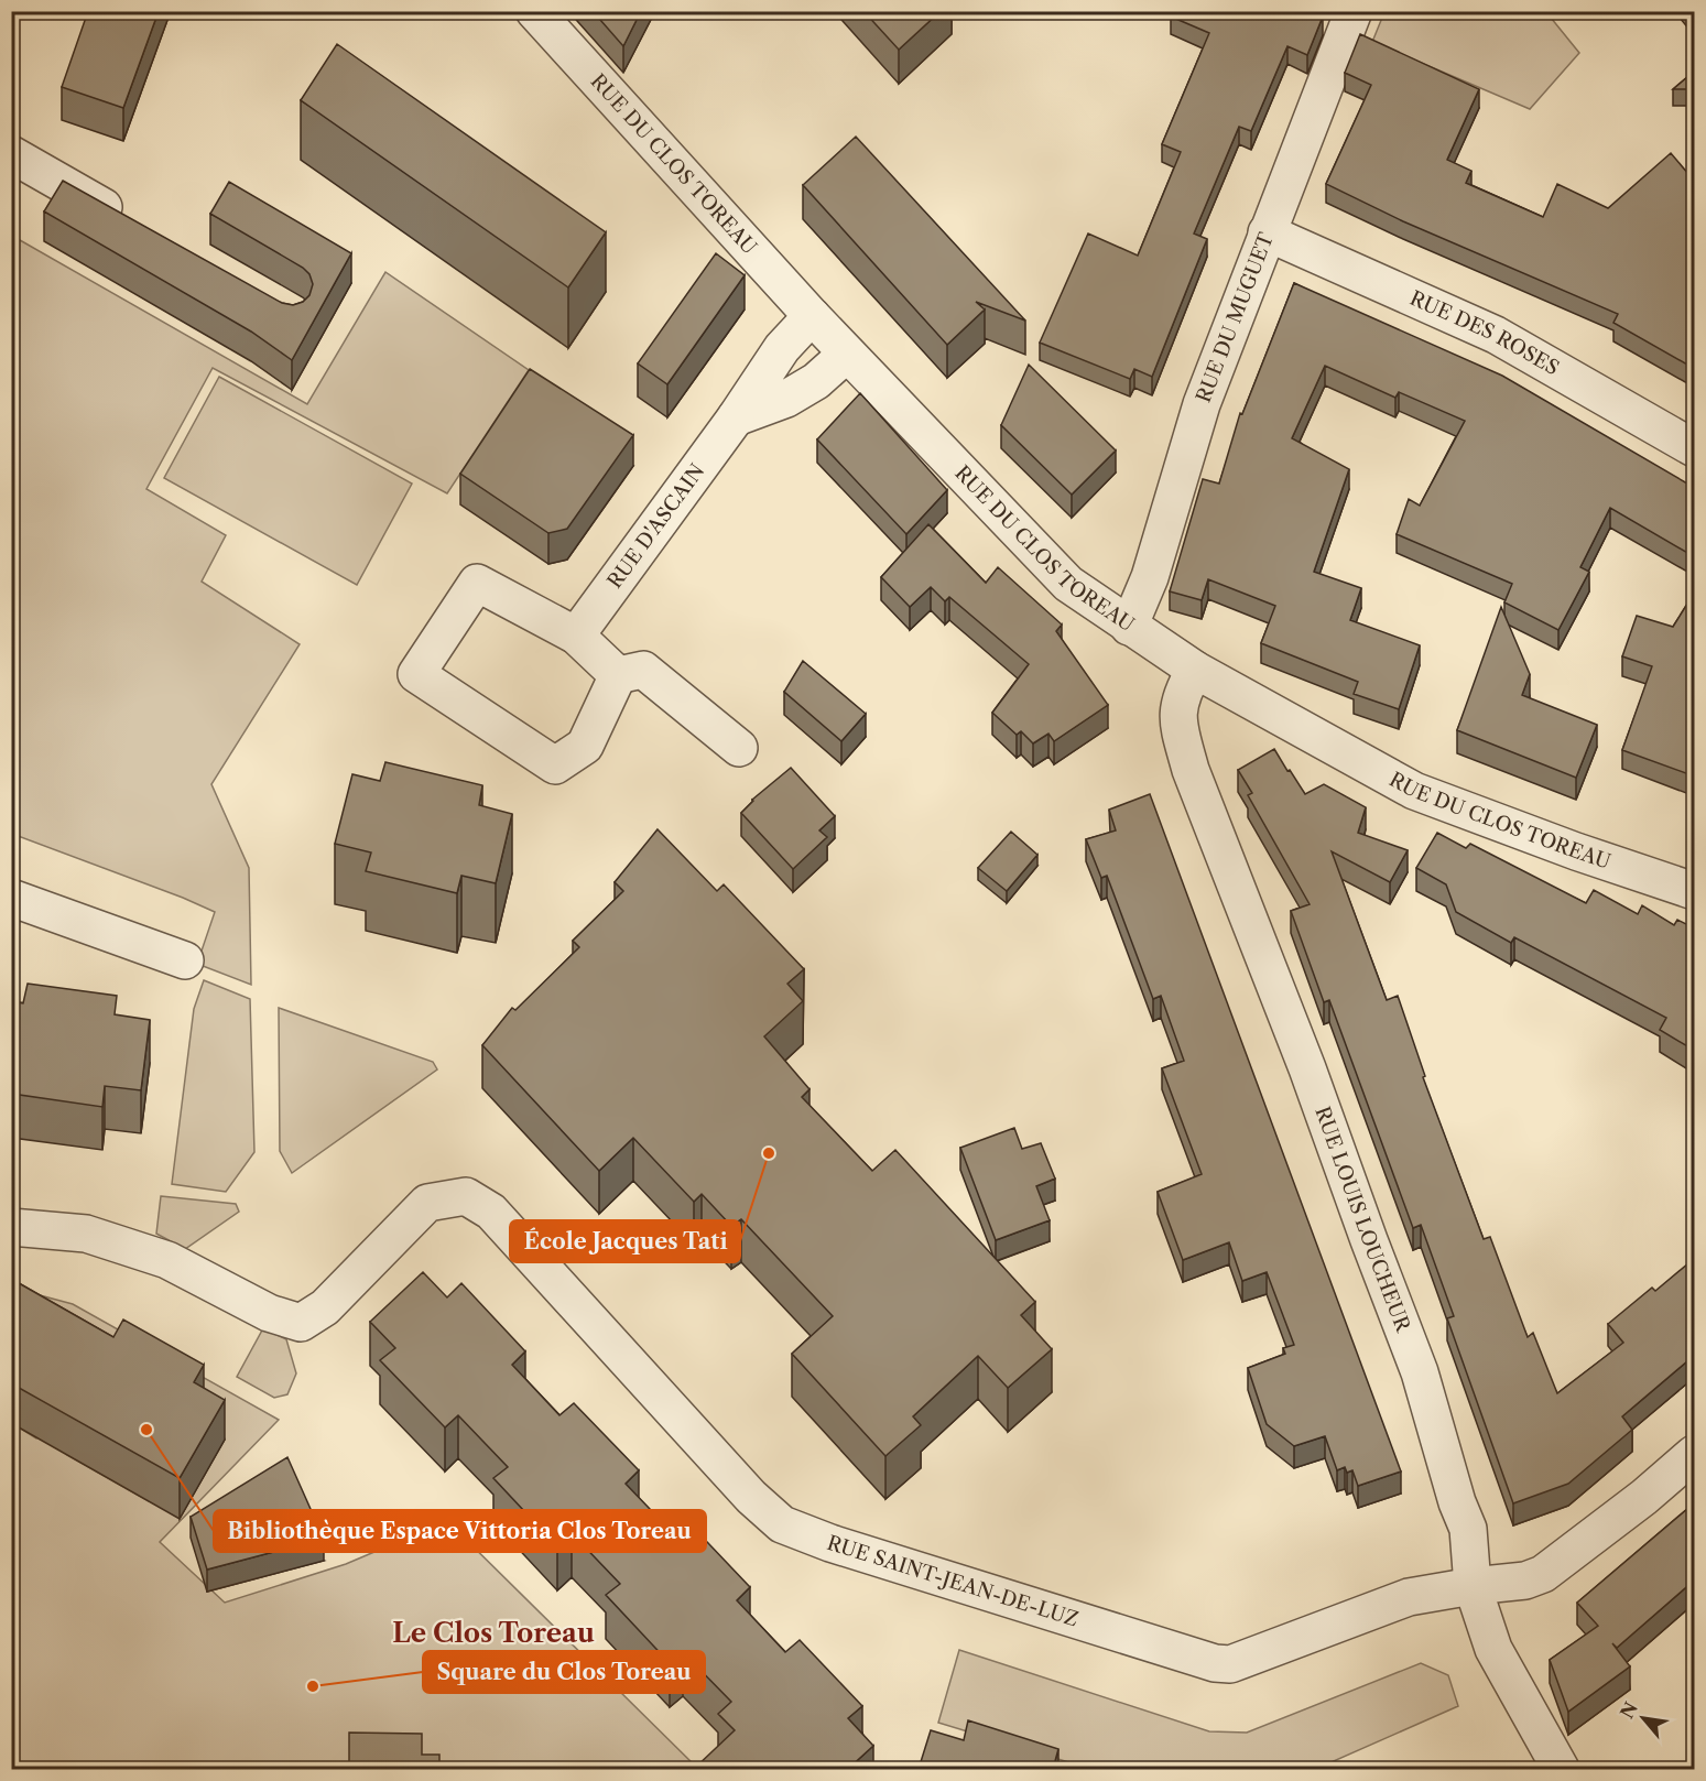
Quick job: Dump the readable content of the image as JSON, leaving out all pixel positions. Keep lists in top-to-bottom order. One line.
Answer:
{"streets":{"street":["RUE DU CLOS TOREAU","RUE DU MUGUET","RUE DES ROSES","RUE D'ASCAIN","RUE LOUIS LOUCHEUR","RUE SAINT-JEAN-DE-LUZ"]},"crossings":[["RUE DU CLOS TOREAU","RUE DU MUGUET"],["RUE DU CLOS TOREAU","RUE D'ASCAIN"],["RUE DU CLOS TOREAU","RUE LOUIS LOUCHEUR"],["RUE DU MUGUET","RUE DES ROSES"],["RUE LOUIS LOUCHEUR","RUE SAINT-JEAN-DE-LUZ"]],"districts":["Le Clos Toreau"],"places":["École Jacques Tati","Bibliothèque Espace Vittoria Clos Toreau","Square du Clos Toreau"],"north":"top left"}
